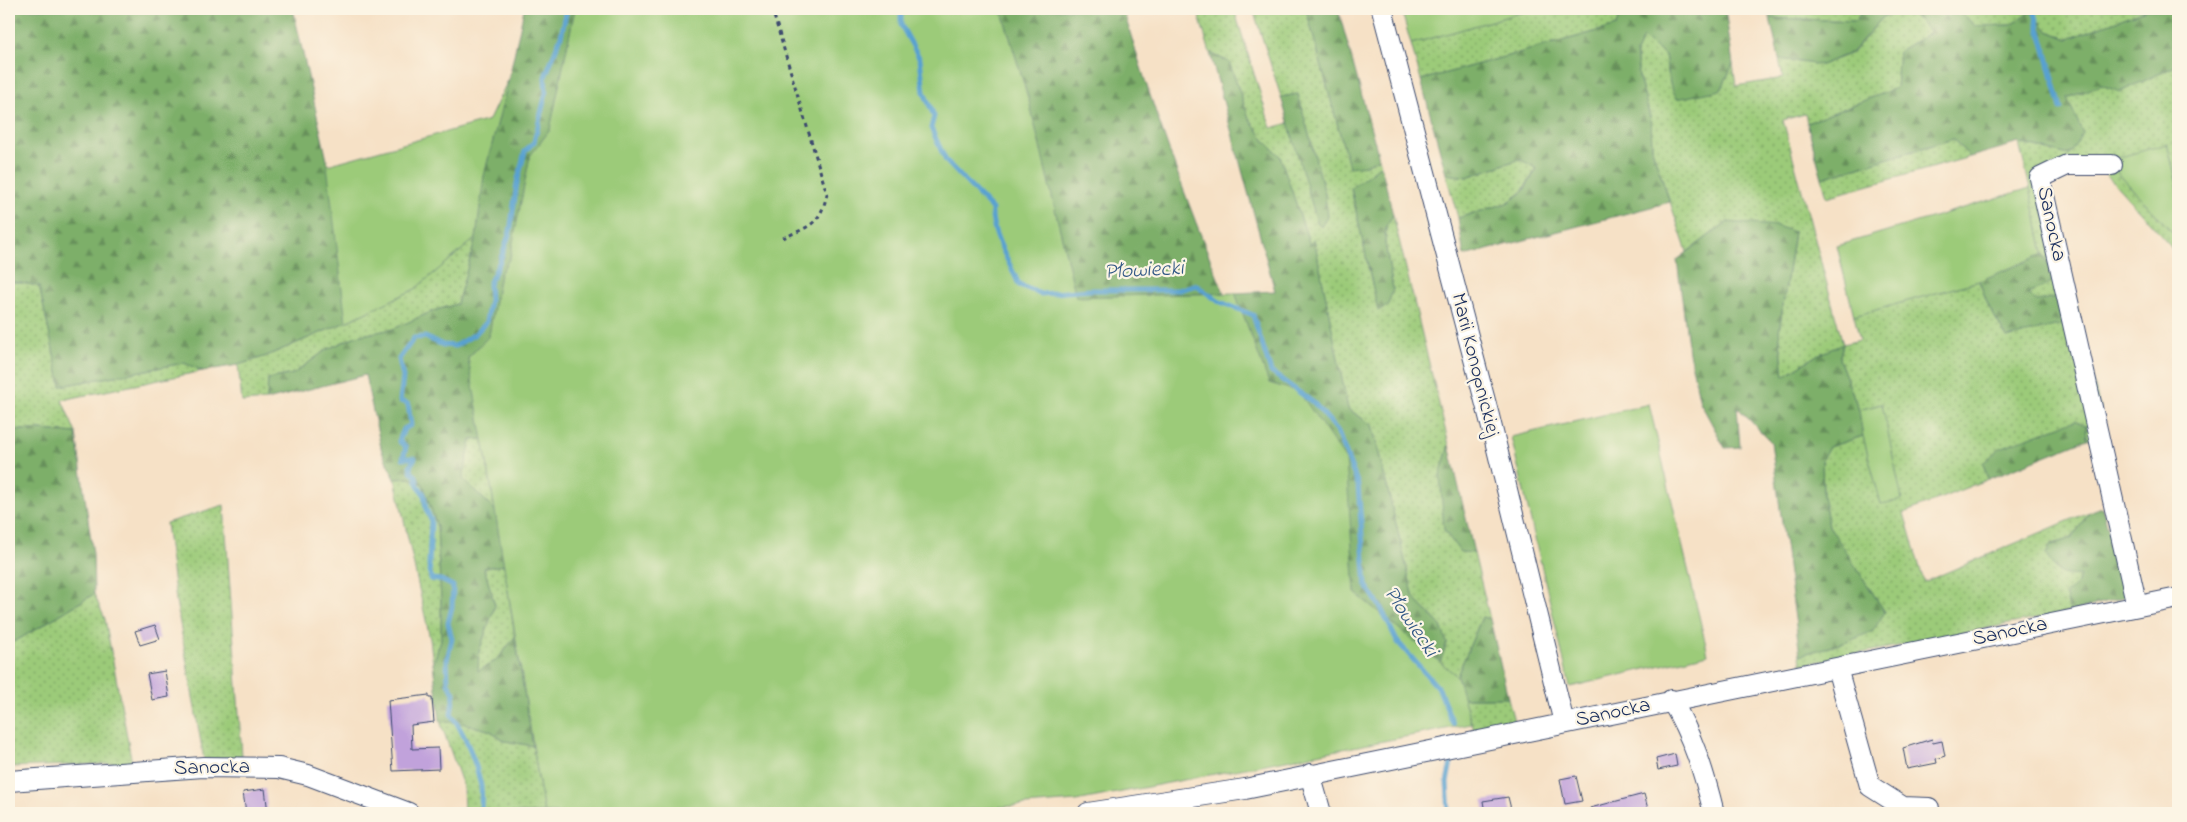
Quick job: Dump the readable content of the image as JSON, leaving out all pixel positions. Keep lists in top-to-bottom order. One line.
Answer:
{"streets":{"street":["Sanocka","Marii Konopnickiej"]},"crossings":[["Sanocka","Marii Konopnickiej"]],"water":["Płowiecki"]}
